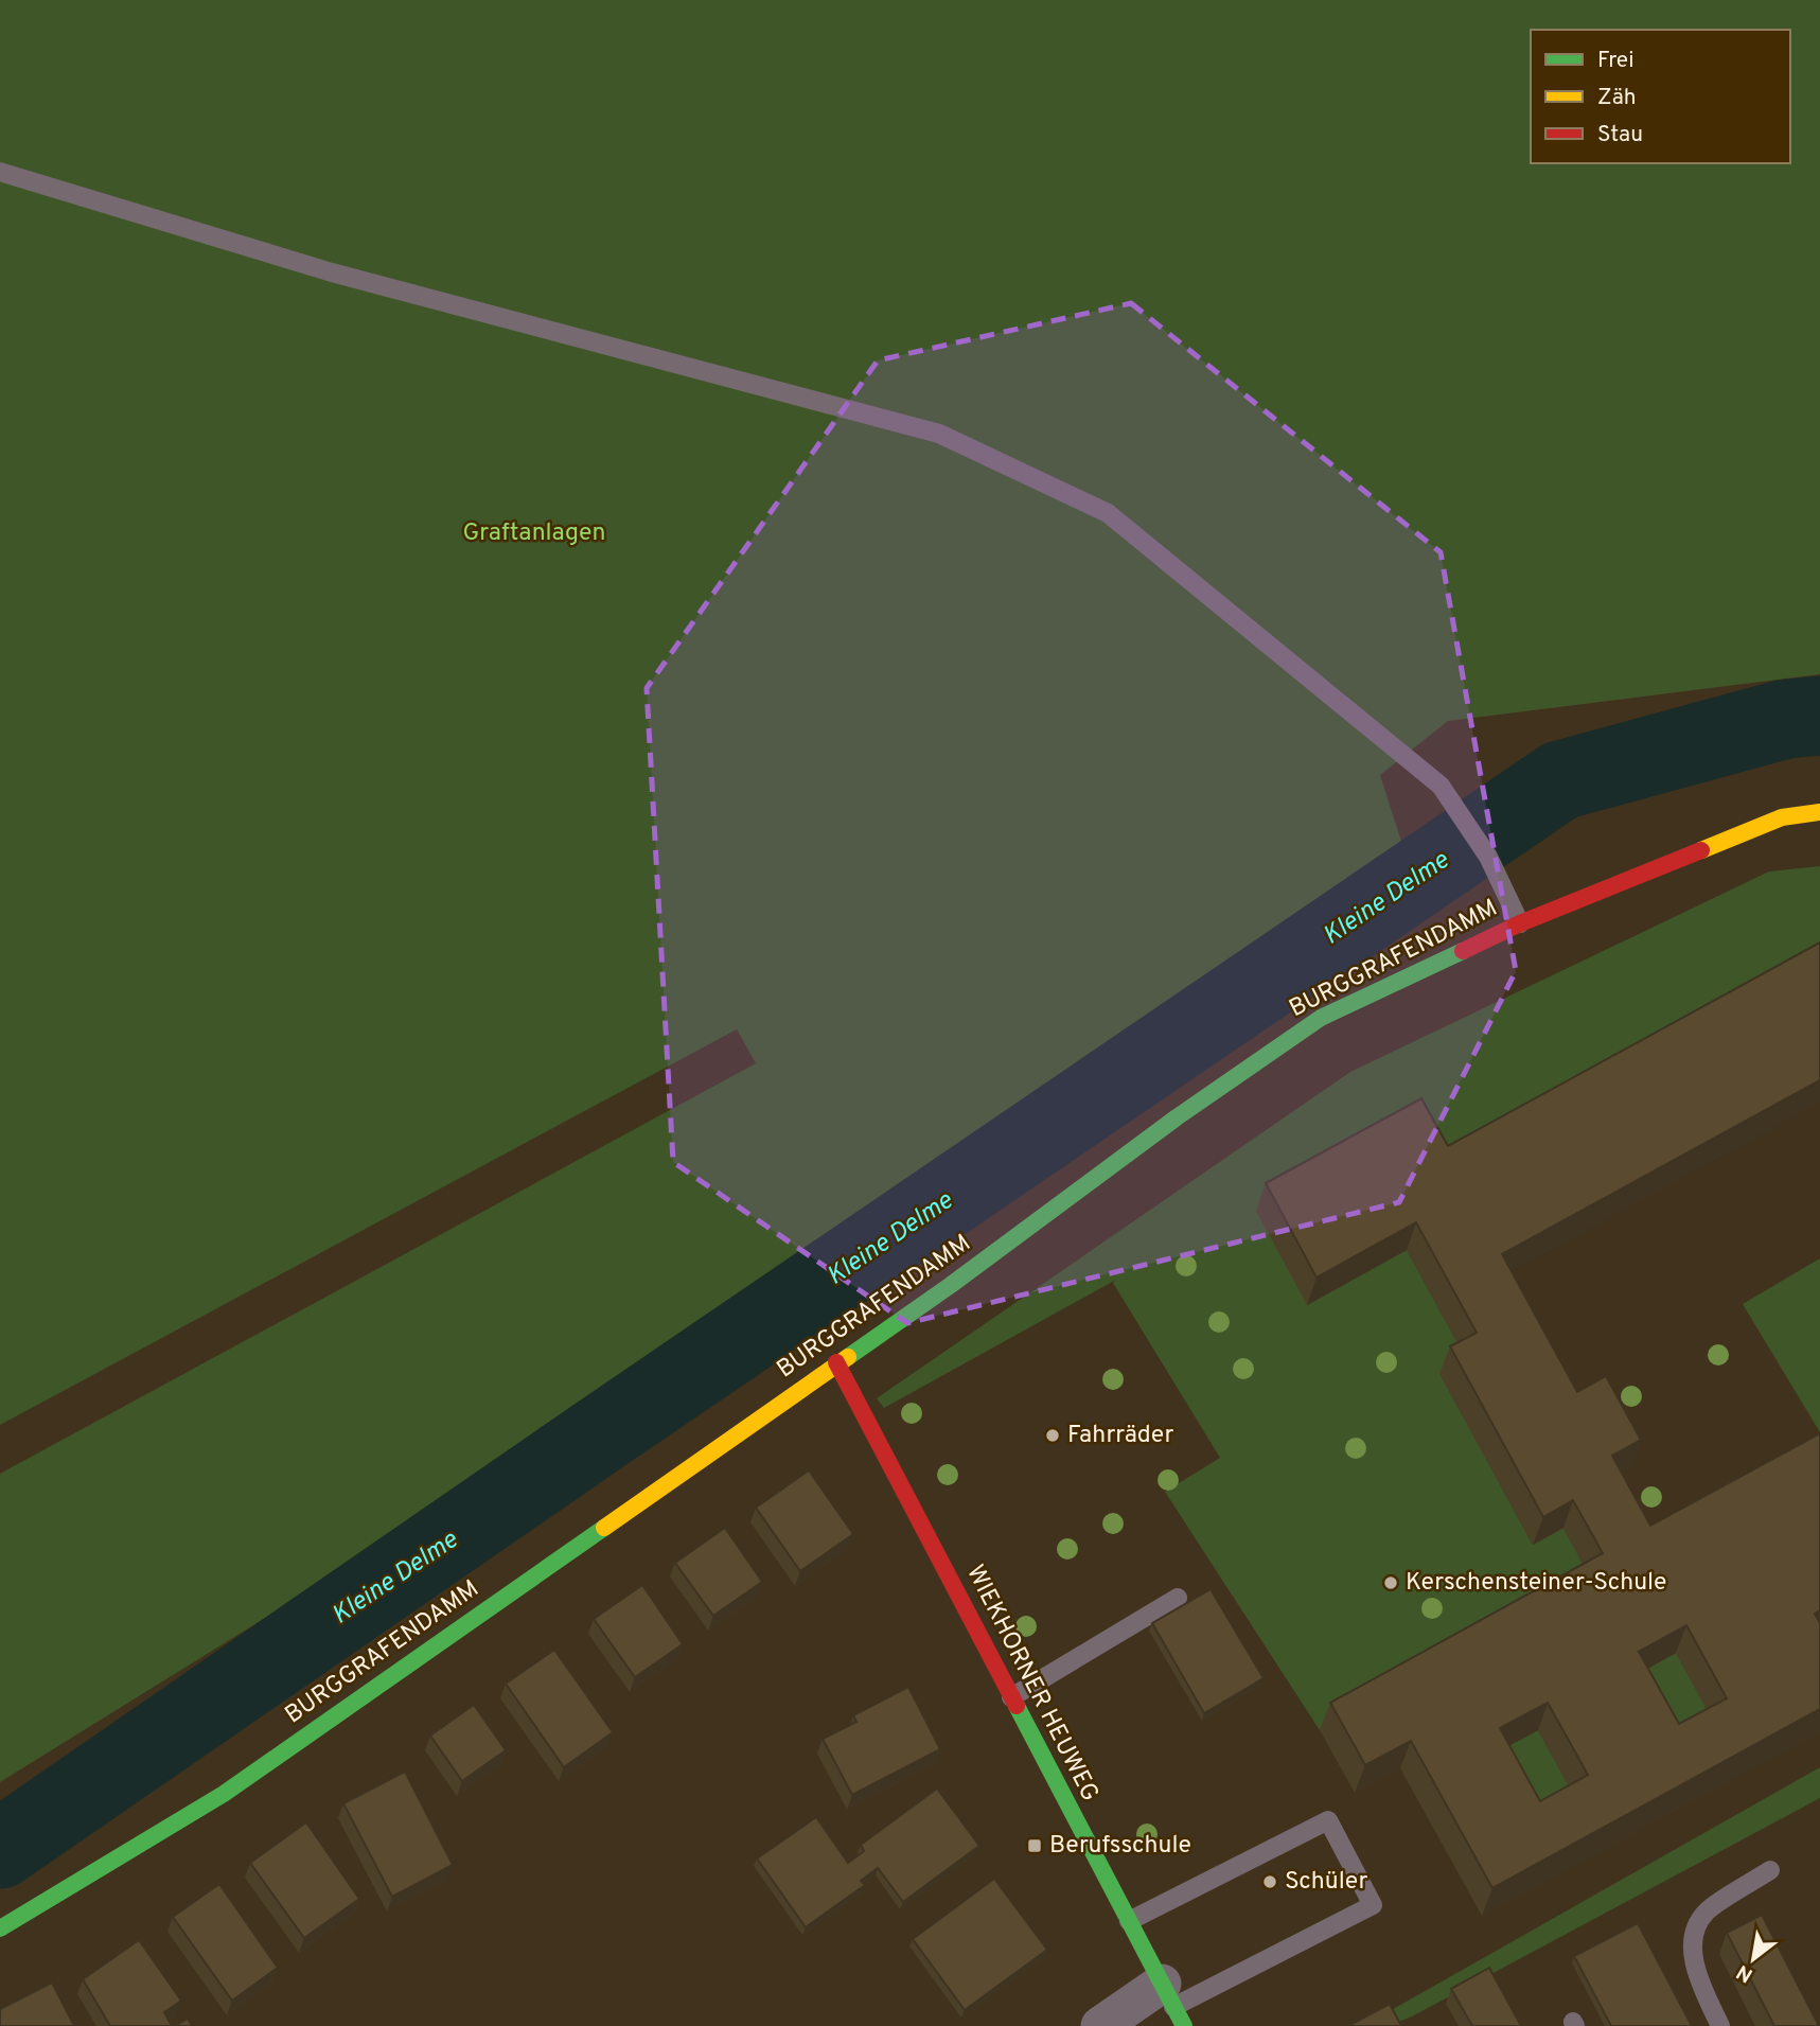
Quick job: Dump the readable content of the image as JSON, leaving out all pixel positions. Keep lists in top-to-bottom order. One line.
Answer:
{"streets":{"street":["BURGGRAFENDAMM","WIEKHORNER HEUWEG"]},"crossings":[["BURGGRAFENDAMM","WIEKHORNER HEUWEG"]],"water":["Kleine Delme"],"parks":["Graftanlagen"],"places":{"other":["Fahrräder","Kerschensteiner-Schule","Schüler"],"transit":["Berufsschule"]},"legend":["Frei","Zäh","Stau"],"north":"bottom left"}
